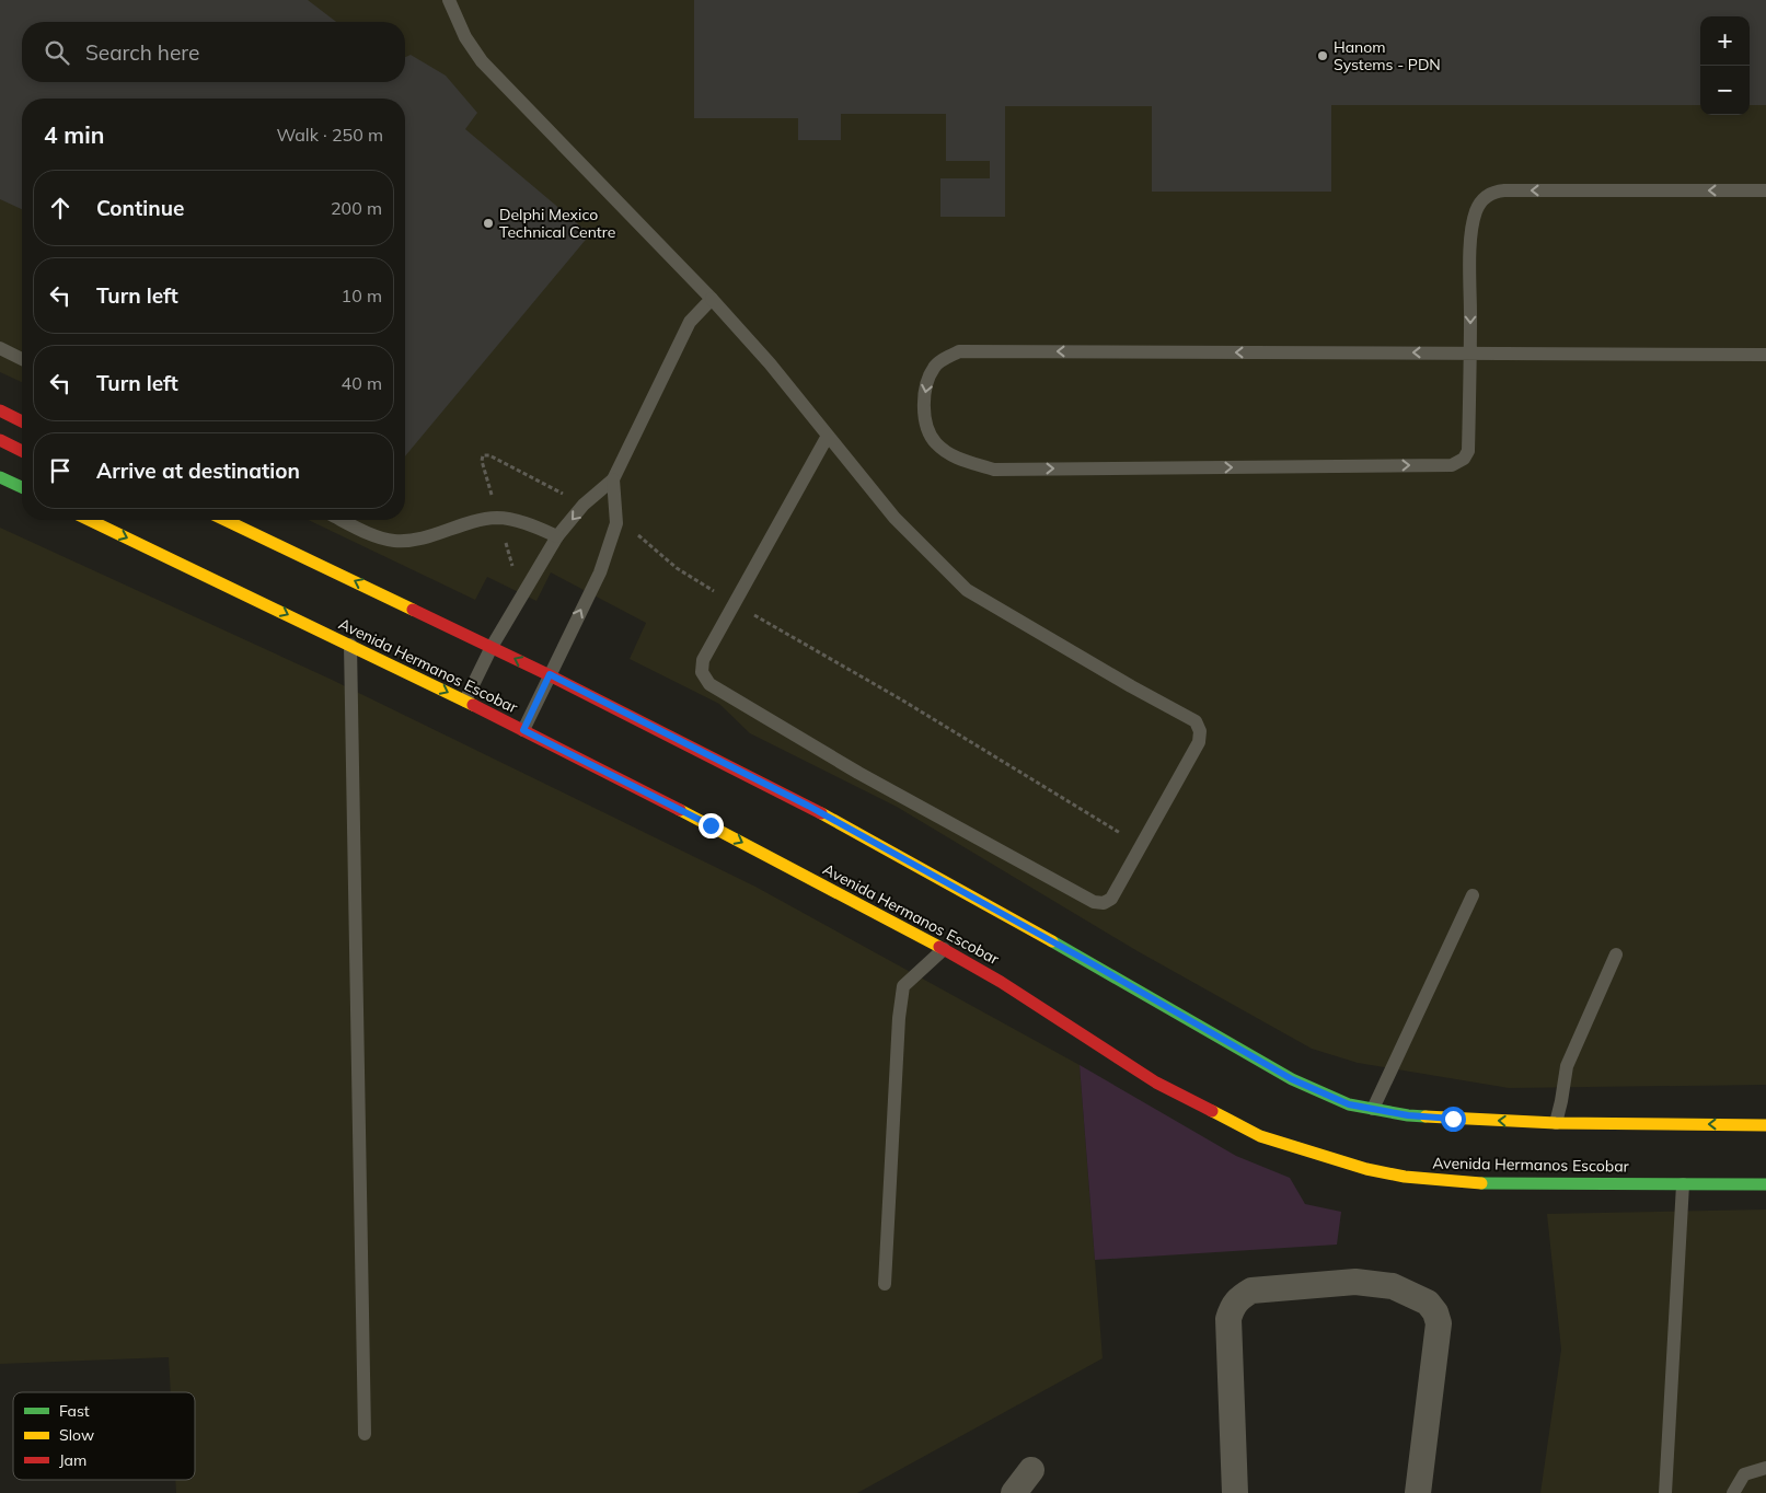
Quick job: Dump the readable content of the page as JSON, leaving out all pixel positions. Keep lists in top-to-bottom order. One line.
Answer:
{"streets":{"main road":["Avenida Hermanos Escobar"]},"places":["Hanom Systems - PDN","Delphi Mexico Technical Centre"],"legend":["Fast","Slow","Jam"],"page":{"map_buttons":["+","−"],"search":"Search here","heading":["4 min","Walk · 250 m"],"list":[["Continue","200 m"],["Turn left","10 m"],["Turn left","40 m"],"Arrive at destination"]}}
